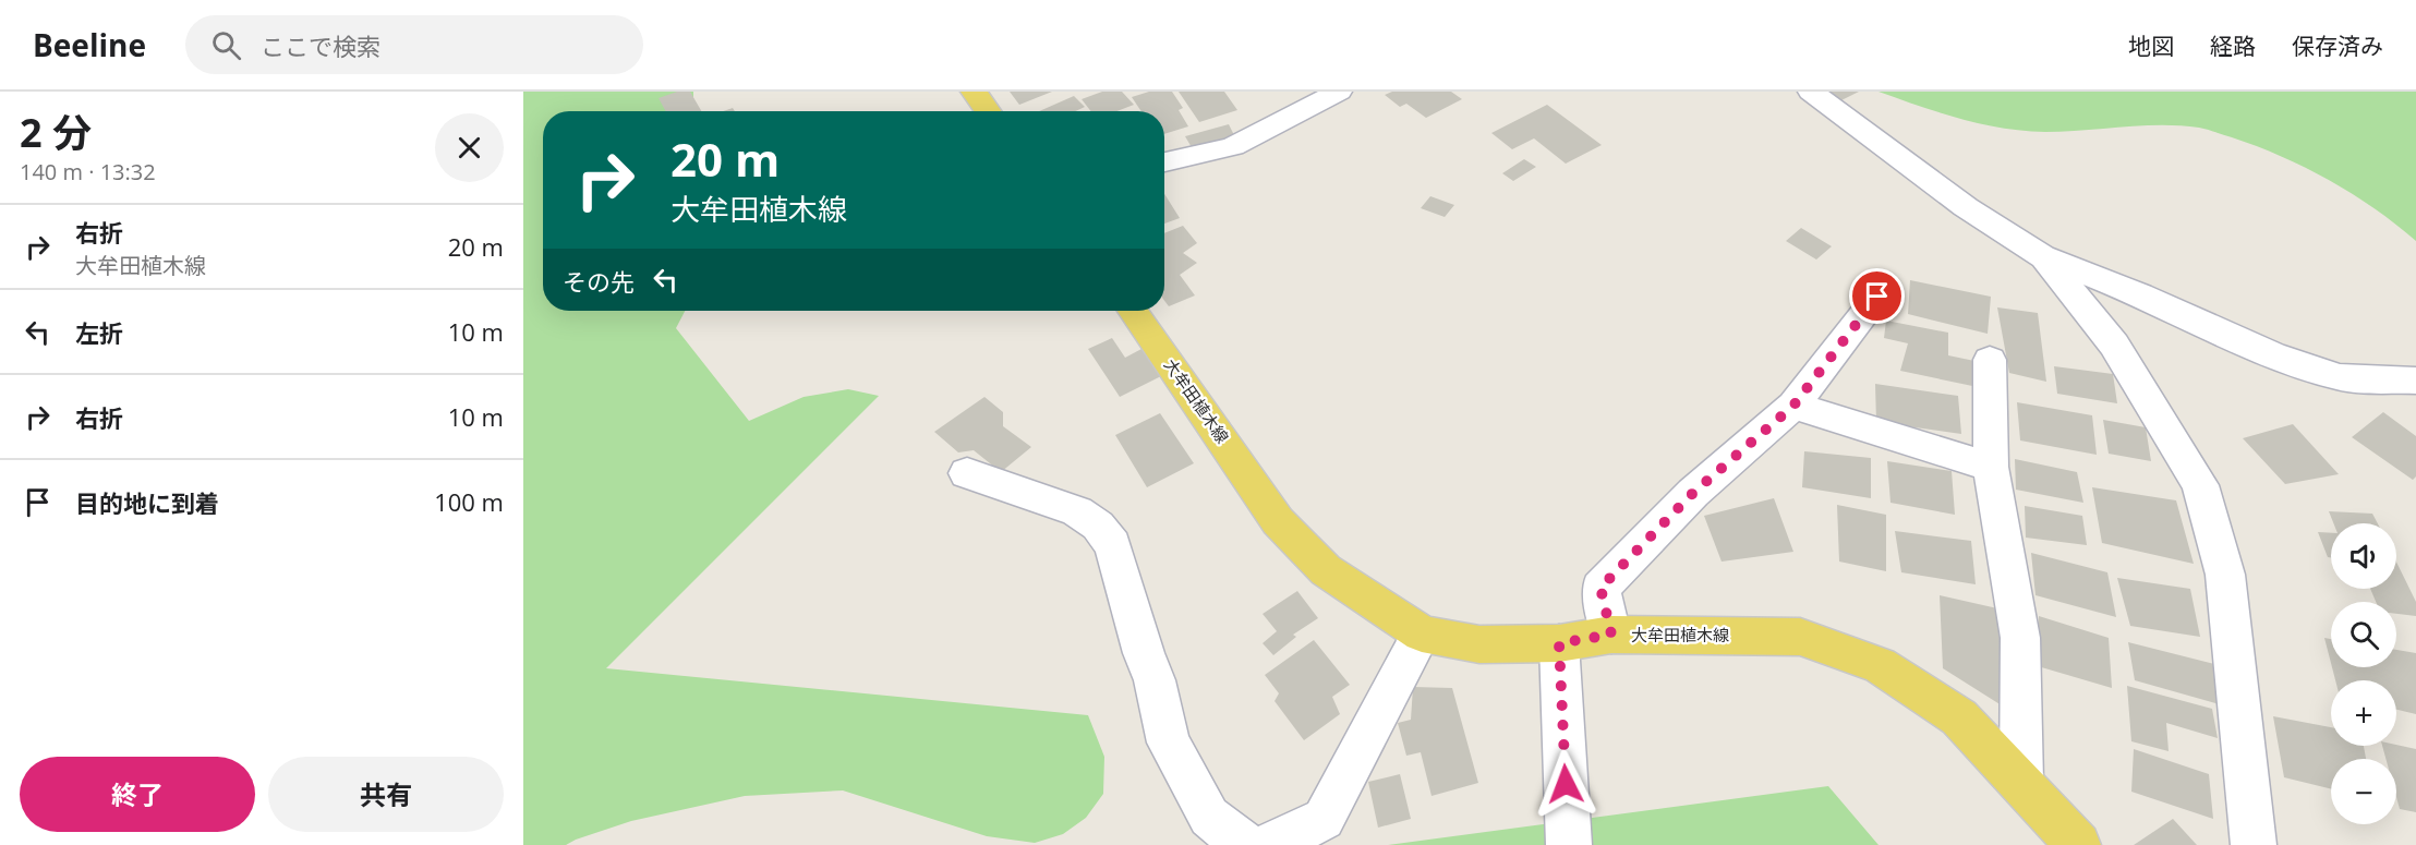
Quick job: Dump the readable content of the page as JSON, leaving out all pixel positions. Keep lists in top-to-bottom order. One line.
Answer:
{"streets":{"main road":["大牟田植木線"]},"page":{"header":"Beeline","search":"ここで検索","nav":["地図","経路","保存済み"],"heading":["2 分","140 m · 13:32"],"turn":["20 m","大牟田植木線"],"list":[{"name":"右折","note":"大牟田植木線","value":"20 m"},{"name":"左折","value":"10 m"},{"name":"右折","value":"10 m"},{"name":"目的地に到着","value":"100 m"}],"then":"その先","map_buttons":["+","−"],"buttons":["終了","共有"]}}
